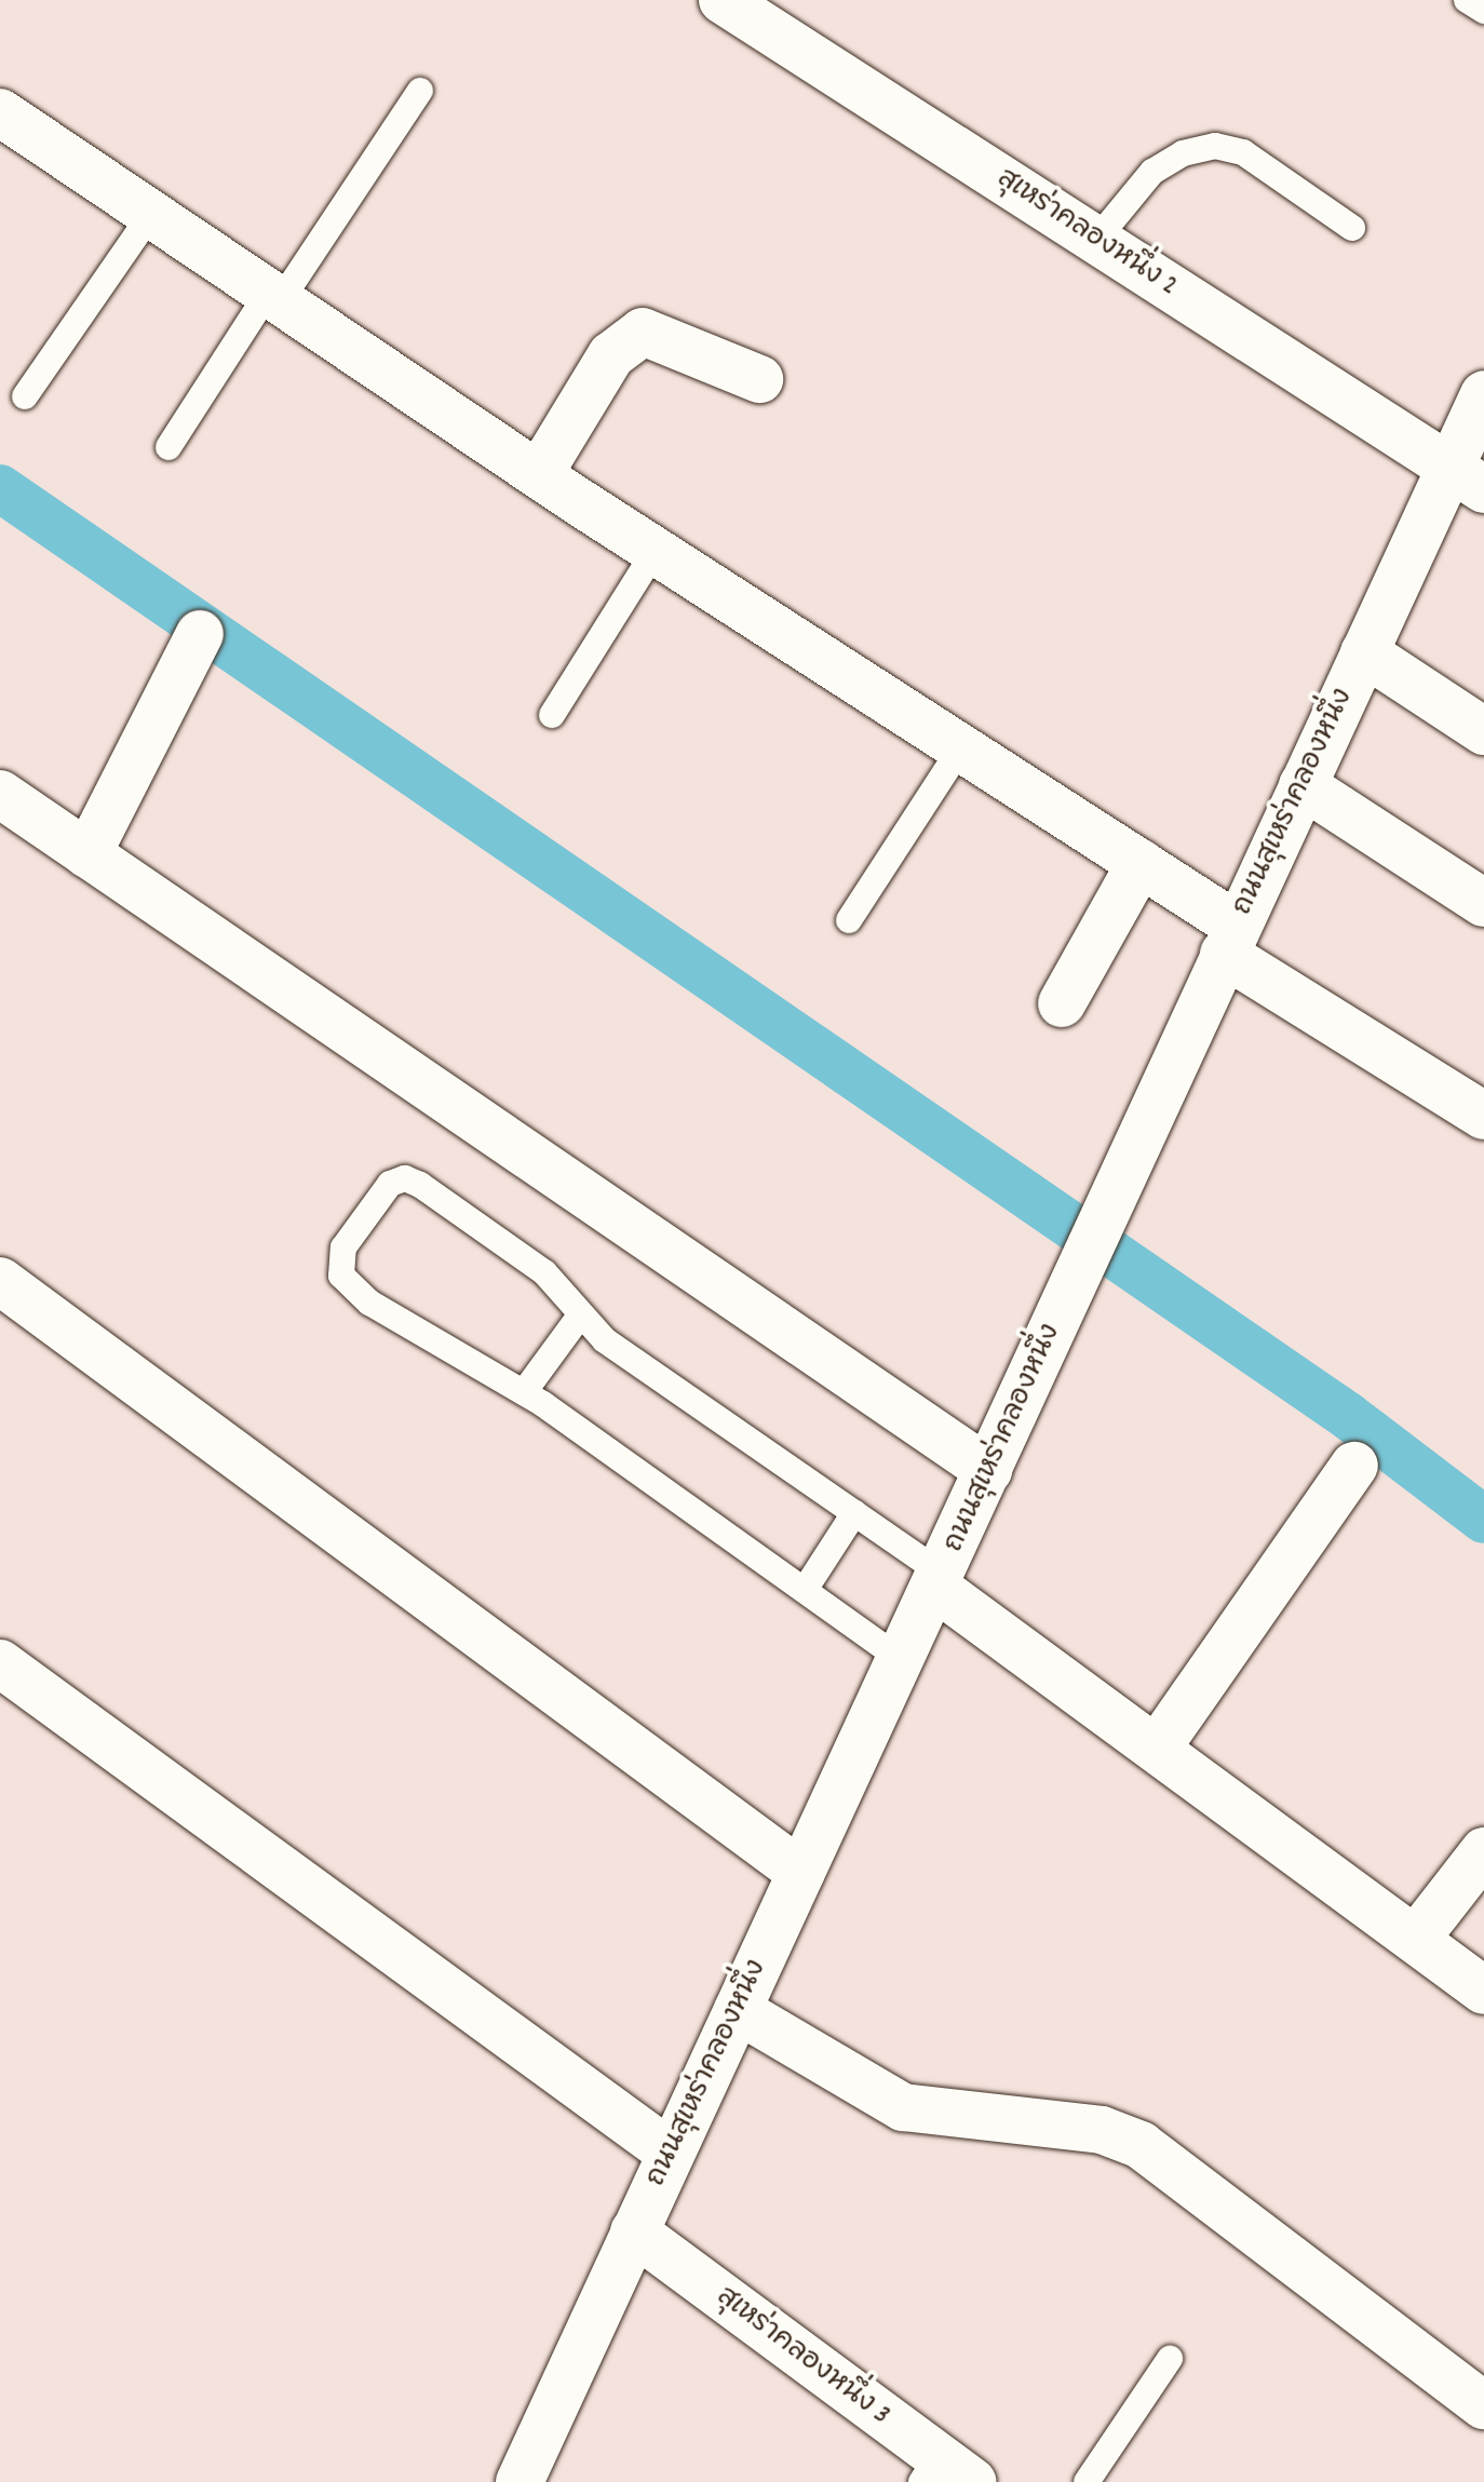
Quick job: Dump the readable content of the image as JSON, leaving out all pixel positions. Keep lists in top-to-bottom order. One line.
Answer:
{"streets":{"street":["สุเหร่าคลองหนึ่ง 2","ถนนสุเหร่าคลองหนึ่ง","สุเหร่าคลองหนึ่ง 3"]},"crossings":[["สุเหร่าคลองหนึ่ง 2","ถนนสุเหร่าคลองหนึ่ง"],["ถนนสุเหร่าคลองหนึ่ง","สุเหร่าคลองหนึ่ง 3"]]}
